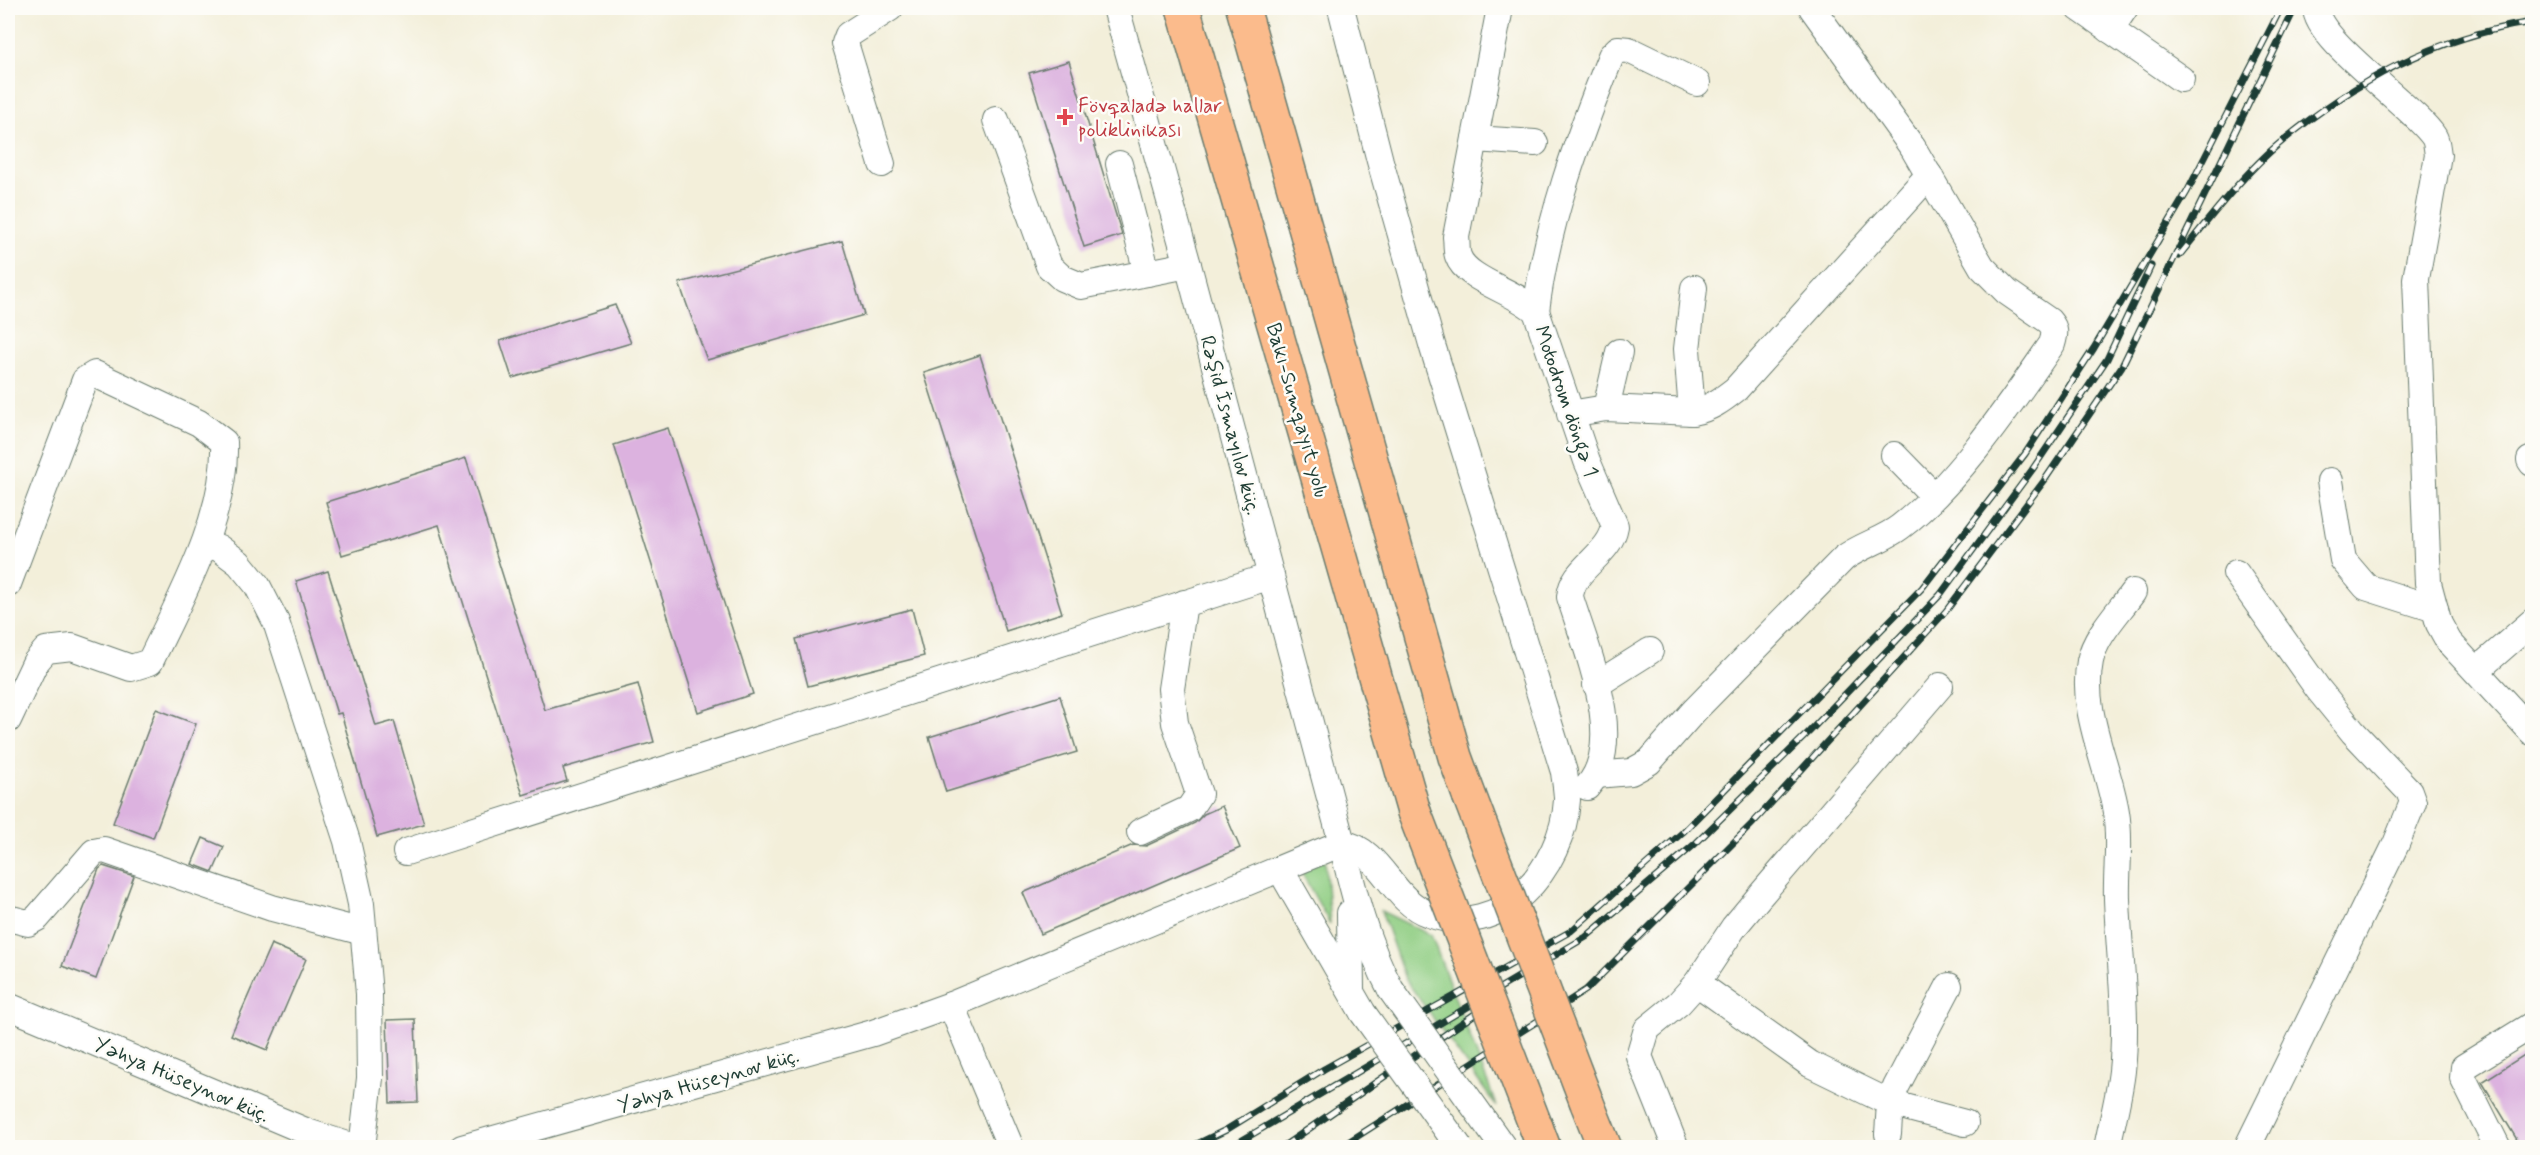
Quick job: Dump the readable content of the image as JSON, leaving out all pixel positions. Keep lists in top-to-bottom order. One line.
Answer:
{"streets":{"highway":["Bakı-Sumqayıt yolu"],"street":["Motodrom döngə 1","Rəşid İsmayılov küç.","Yəhya Hüseynov küç."]},"crossings":[["Rəşid İsmayılov küç.","Yəhya Hüseynov küç."]],"places":{"health":["Fövqaladə hallar poliklinikası"]}}
